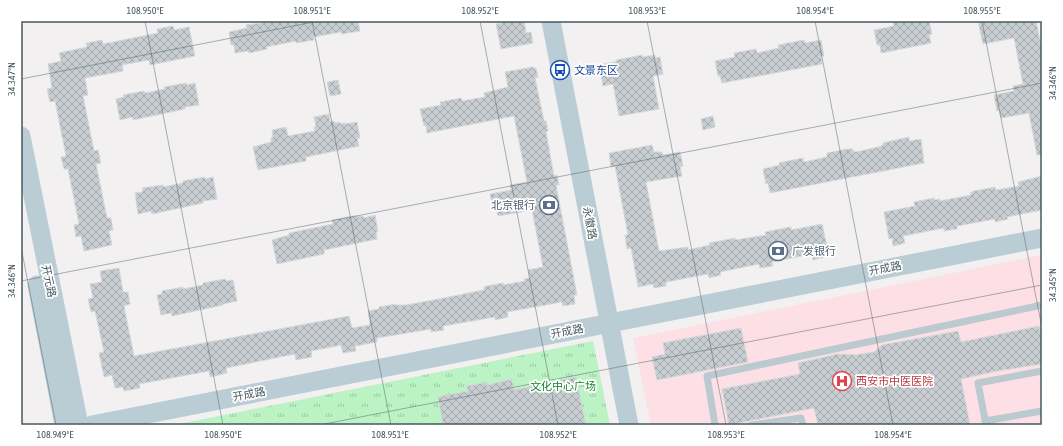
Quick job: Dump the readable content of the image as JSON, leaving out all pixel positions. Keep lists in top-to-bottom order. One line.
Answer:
{"streets":{"street":["永徽路","开成路","开元路"]},"crossings":[["永徽路","开成路"]],"parks":["文化中心广场"],"places":{"bus stop":["文景东区"],"bank":["北京银行","广发银行"],"hospital":["西安市中医医院"]},"coordinates":["108.950°E","108.951°E","108.952°E","108.953°E","108.954°E","108.955°E","34.347°N","34.346°N","34.345°N","108.949°E"]}
